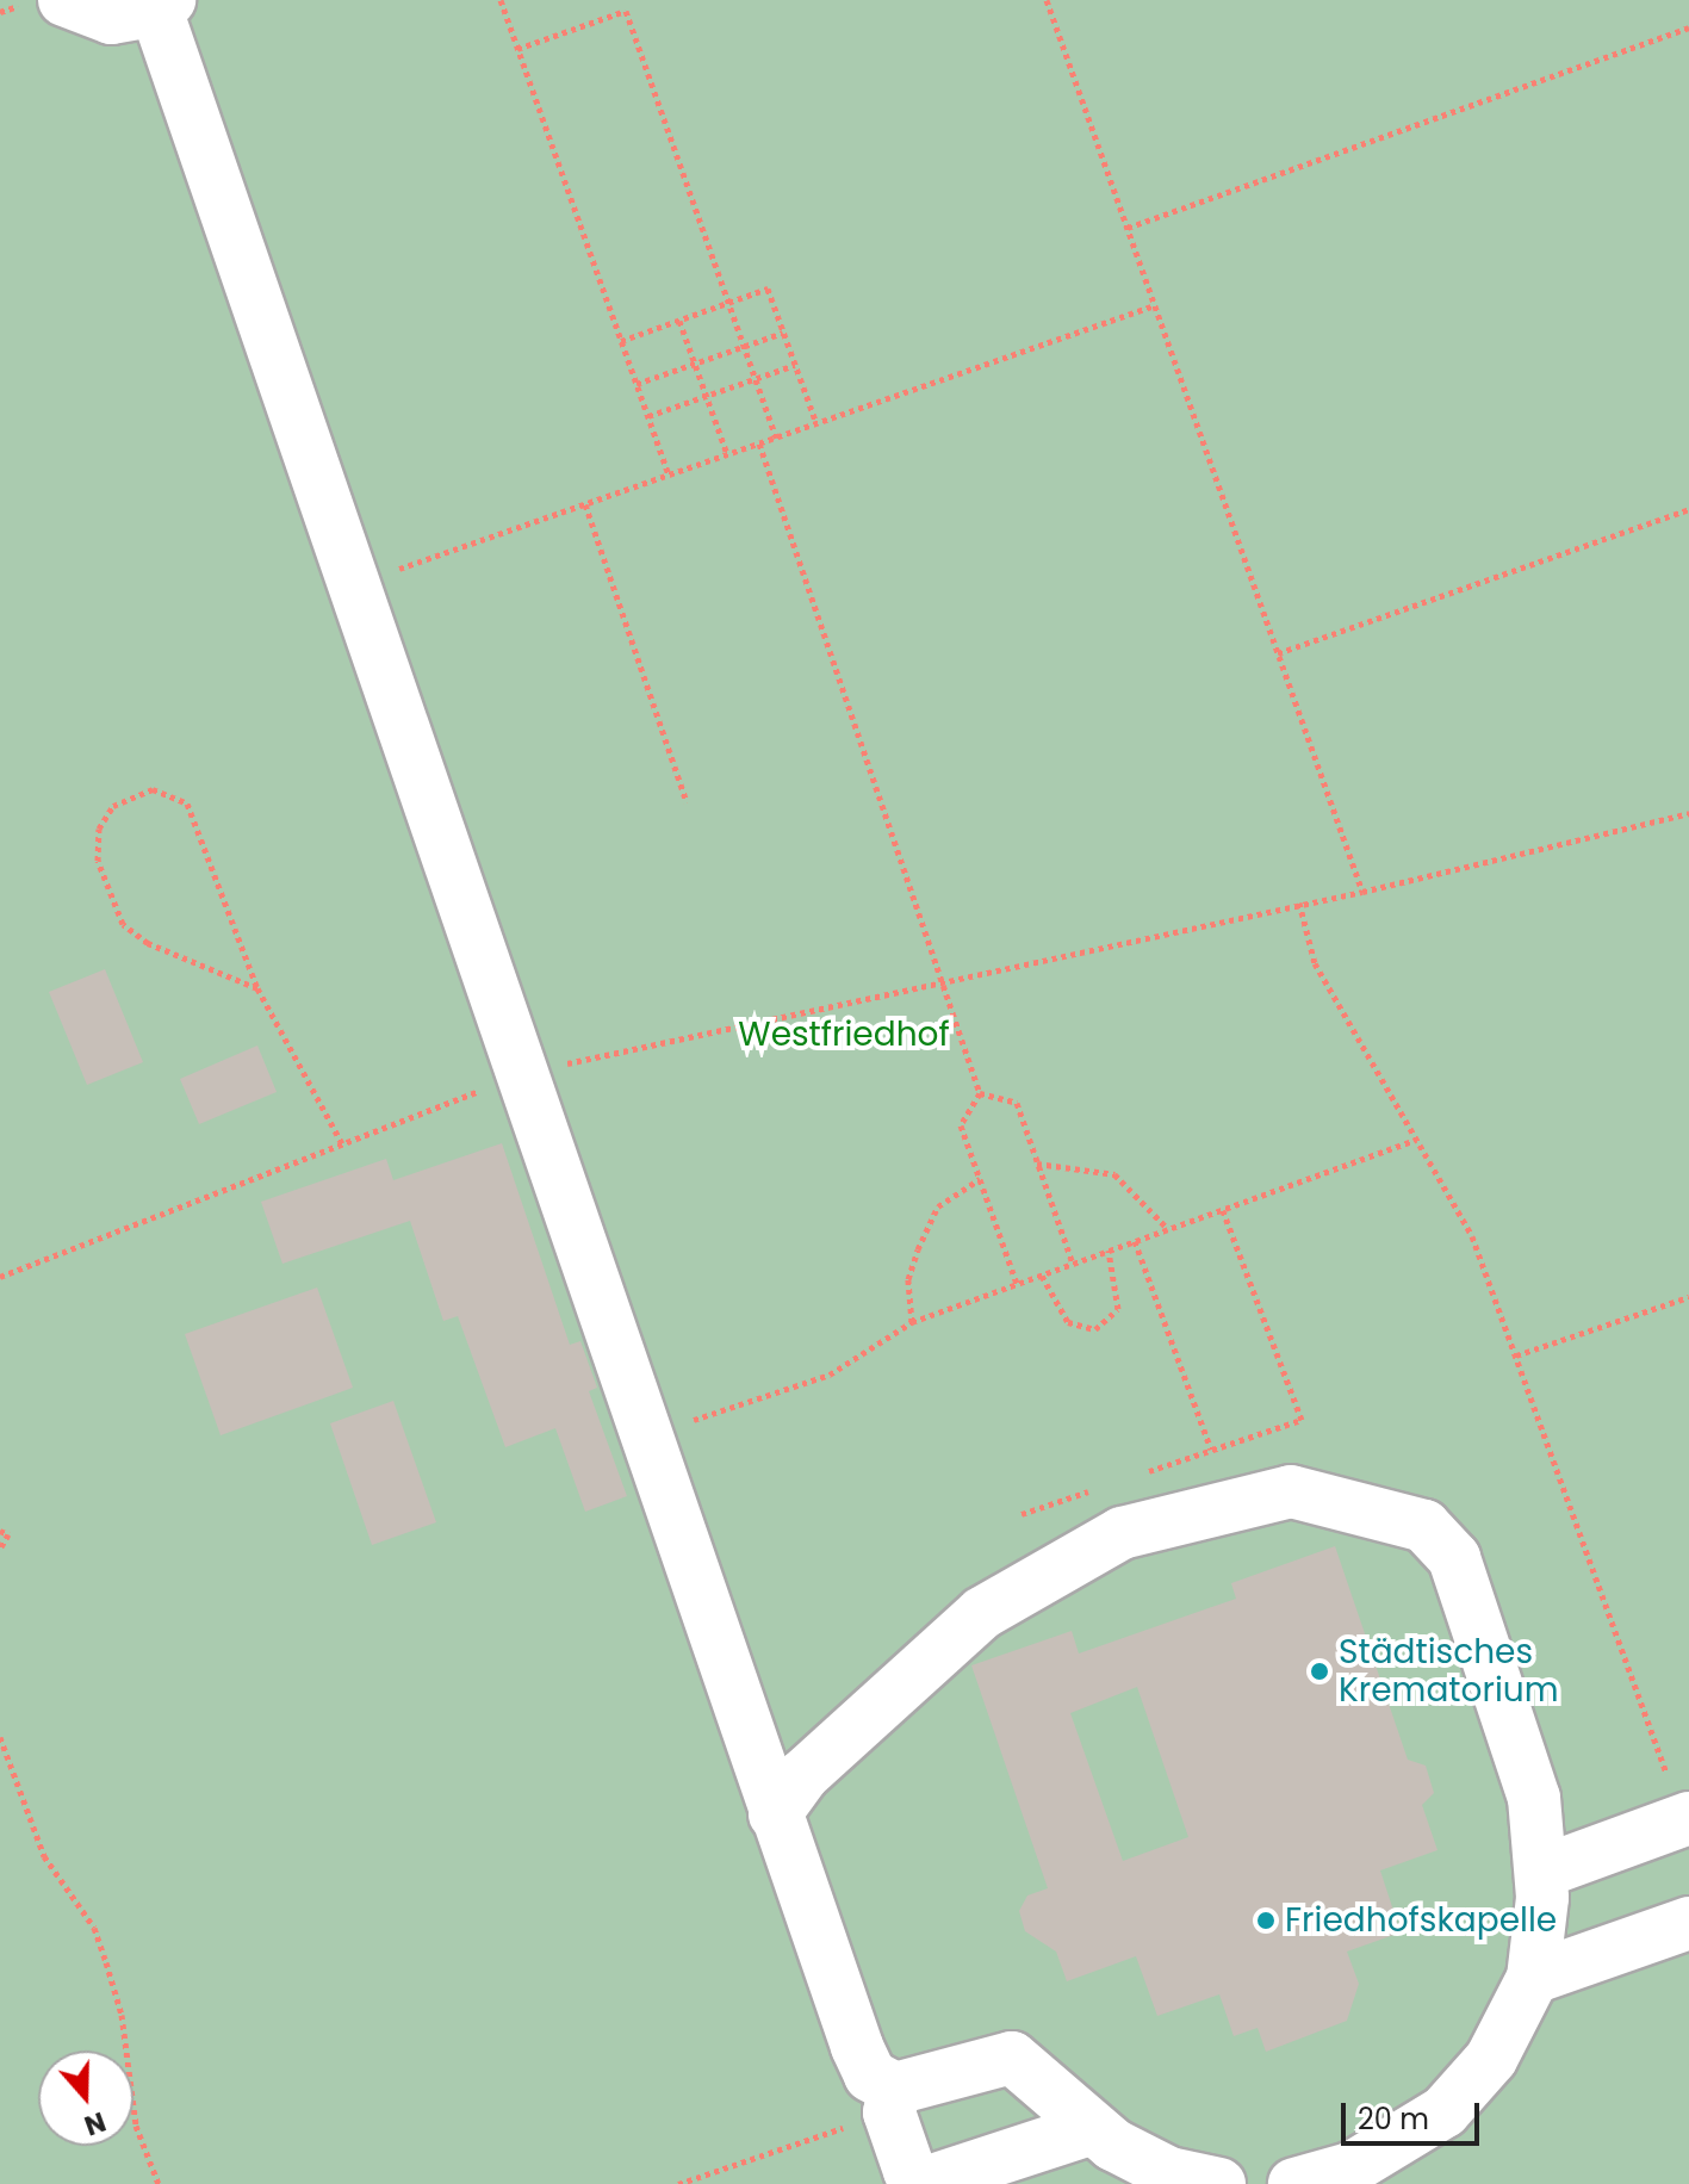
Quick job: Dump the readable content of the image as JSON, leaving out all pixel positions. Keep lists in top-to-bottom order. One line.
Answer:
{"parks":["Westfriedhof"],"places":["Städtisches Krematorium","Friedhofskapelle"],"scale_bar":"20 m","north":"bottom"}
